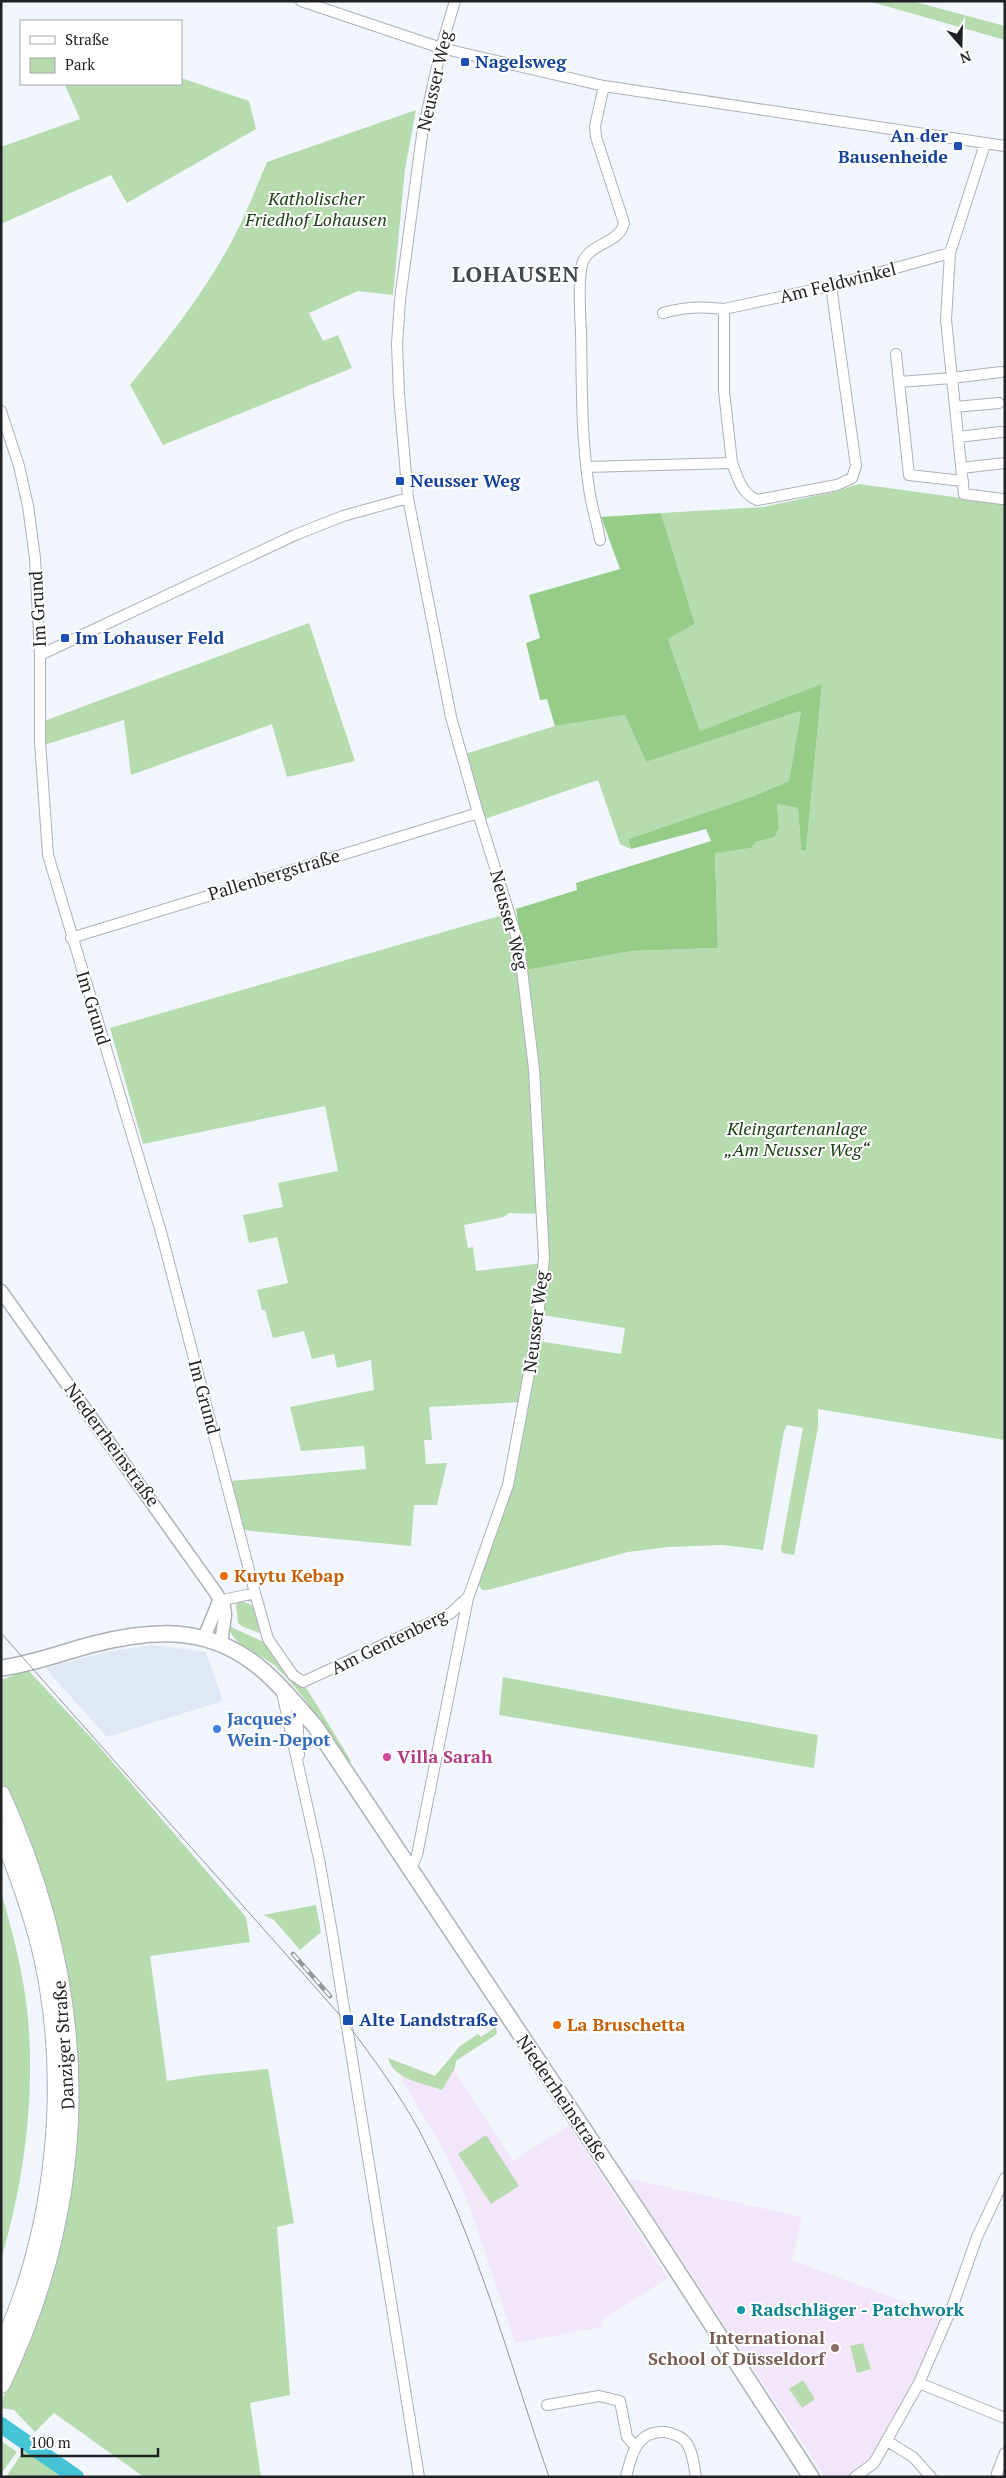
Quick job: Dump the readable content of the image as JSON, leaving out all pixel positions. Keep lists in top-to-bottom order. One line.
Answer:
{"streets":{"highway":["Danziger Straße"],"main road":["Niederrheinstraße"],"street":["Neusser Weg","Am Feldwinkel","Im Grund","Pallenbergstraße","Am Gentenberg"]},"crossings":[["Neusser Weg","Pallenbergstraße"],["Neusser Weg","Niederrheinstraße"],["Neusser Weg","Am Gentenberg"],["Im Grund","Pallenbergstraße"],["Im Grund","Am Gentenberg"]],"districts":["LOHAUSEN"],"parks":["Katholischer Friedhof Lohausen","Kleingartenanlage „Am Neusser Weg“"],"places":{"transit":["Nagelsweg","An der Bausenheide","Neusser Weg","Im Lohauser Feld","Alte Landstraße"],"other":["Kuytu Kebap","Jacques’ Wein-Depot","Villa Sarah","La Bruschetta","Radschläger - Patchwork","International School of Düsseldorf"]},"legend":["Straße","Park"],"scale_bar":"100 m","north":"bottom"}
